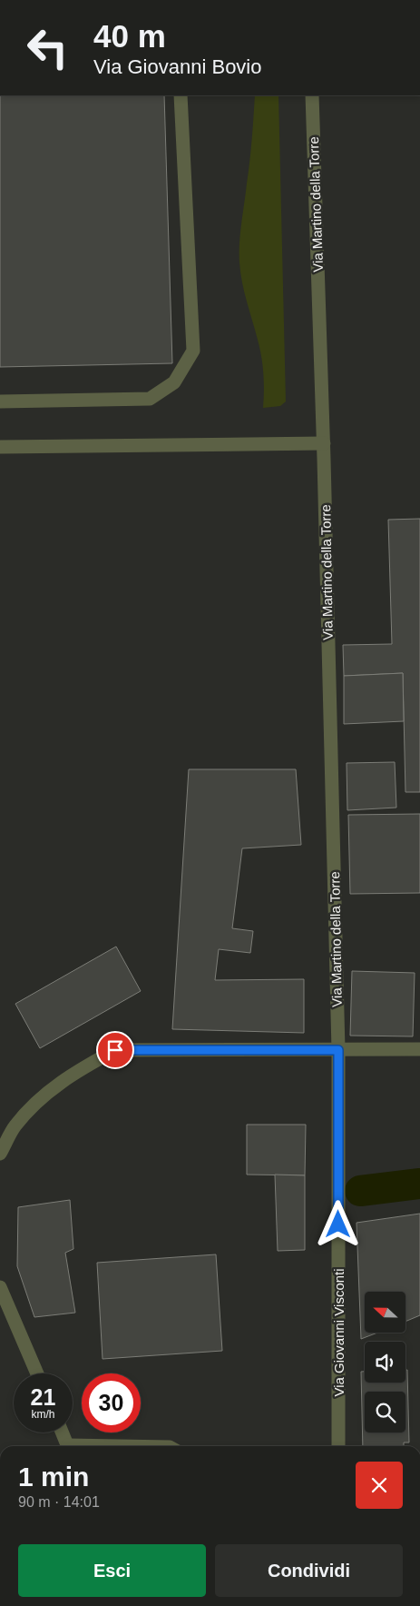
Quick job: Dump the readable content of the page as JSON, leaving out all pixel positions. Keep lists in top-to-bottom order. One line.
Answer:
{"streets":{"street":["Via Martino della Torre","Via Giovanni Visconti"]},"crossings":[["Via Martino della Torre","Via Giovanni Visconti"]],"north":"left","page":{"turn":["40 m","Via Giovanni Bovio"],"speed":"21 km/h","limit":"30","heading":["1 min","90 m · 14:01"],"buttons":["Esci","Condividi"]}}
